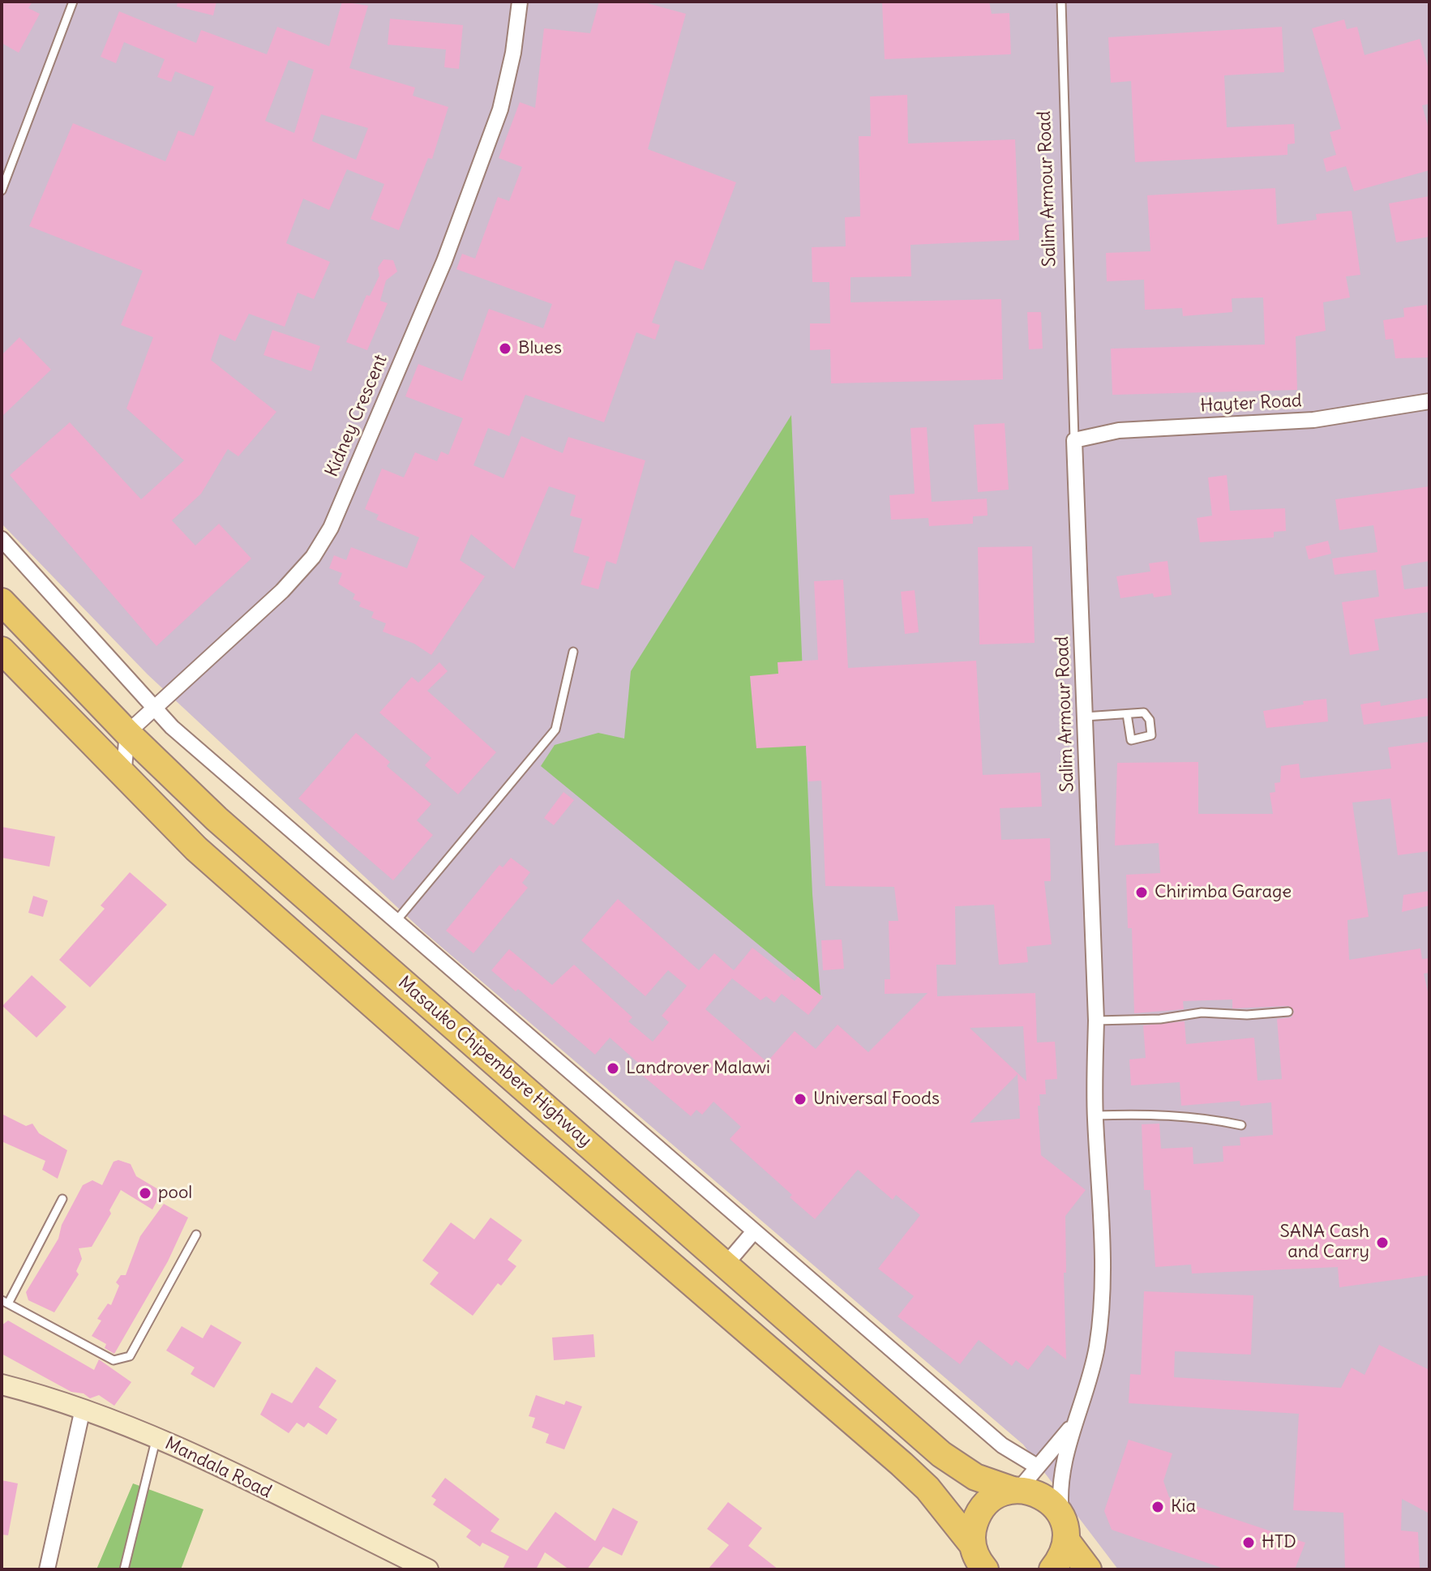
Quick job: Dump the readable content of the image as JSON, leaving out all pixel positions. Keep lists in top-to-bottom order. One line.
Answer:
{"streets":{"highway":["Masauko Chipembere Highway"],"street":["Salim Armour Road","Hayter Road","Kidney Crescent","Mandala Road"]},"crossings":[["Salim Armour Road","Hayter Road"],["Salim Armour Road","Masauko Chipembere Highway"],["Kidney Crescent","Masauko Chipembere Highway"]],"places":["Blues","Chirimba Garage","Landrover Malawi","Universal Foods","pool","SANA Cash and Carry","Kia","HTD"]}
